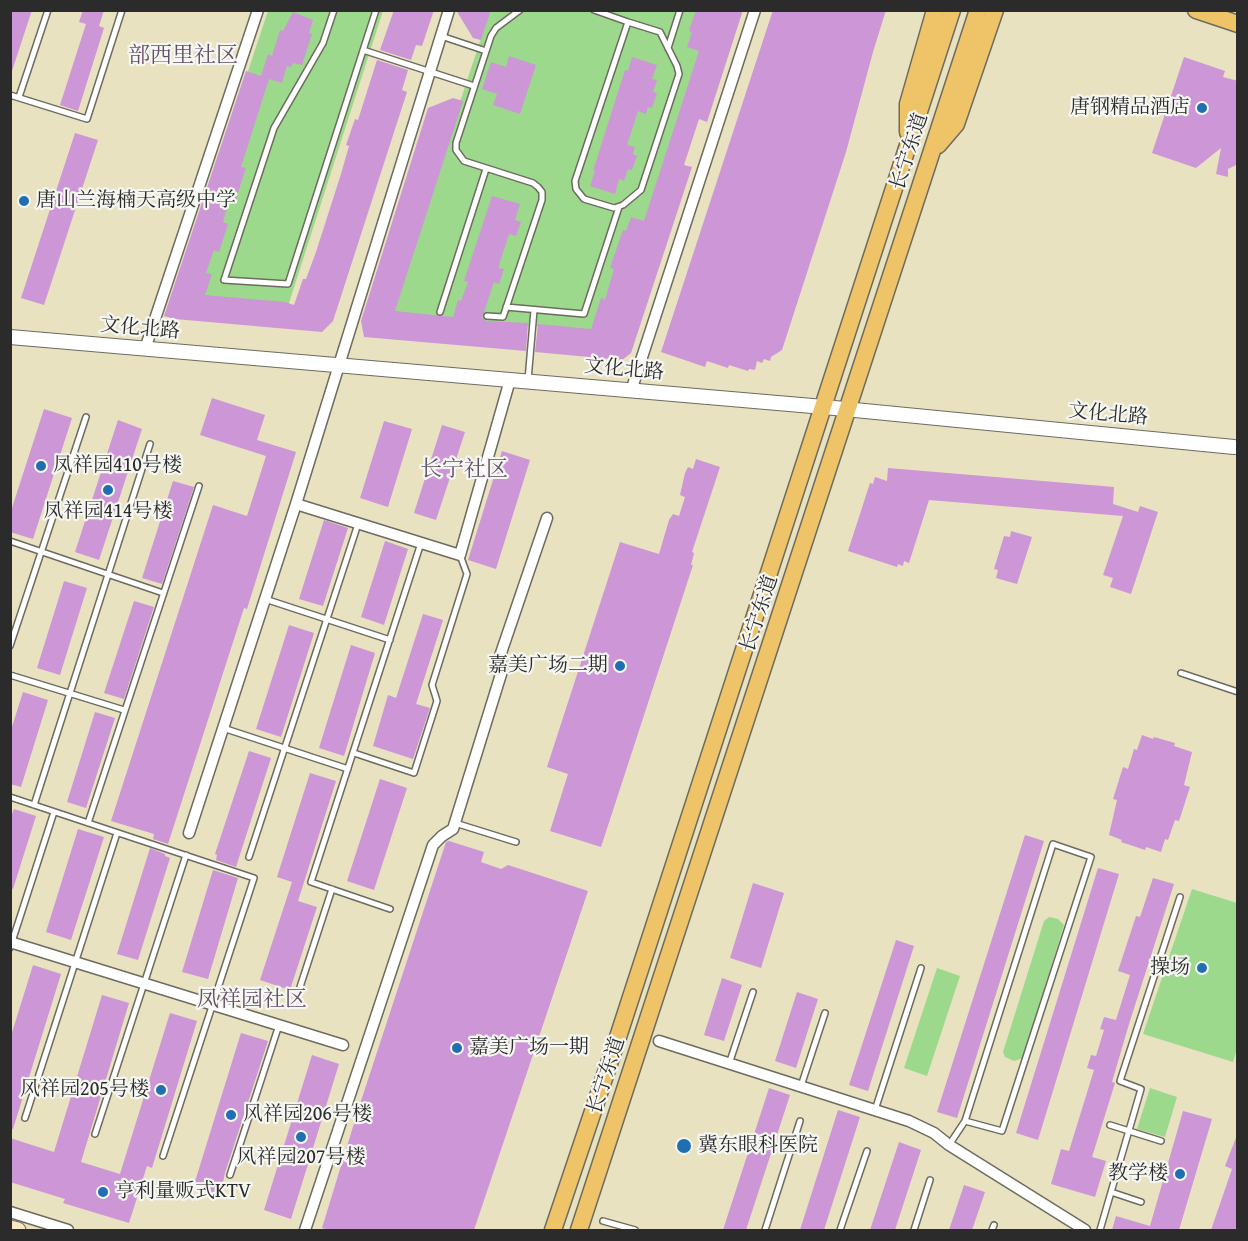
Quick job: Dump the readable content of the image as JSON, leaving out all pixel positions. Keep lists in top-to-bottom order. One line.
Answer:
{"streets":{"main road":["长宁东道"],"street":["文化北路"]},"crossings":[["长宁东道","文化北路"]],"districts":["部西里社区","长宁社区","凤祥园社区"],"places":["唐钢精品酒店","唐山兰海楠天高级中学","凤祥园410号楼","凤祥园414号楼","嘉美广场二期","操场","嘉美广场一期","风祥园205号楼","风祥园206号楼","风祥园207号楼","冀东眼科医院","教学楼","亨利量贩式KTV"]}
